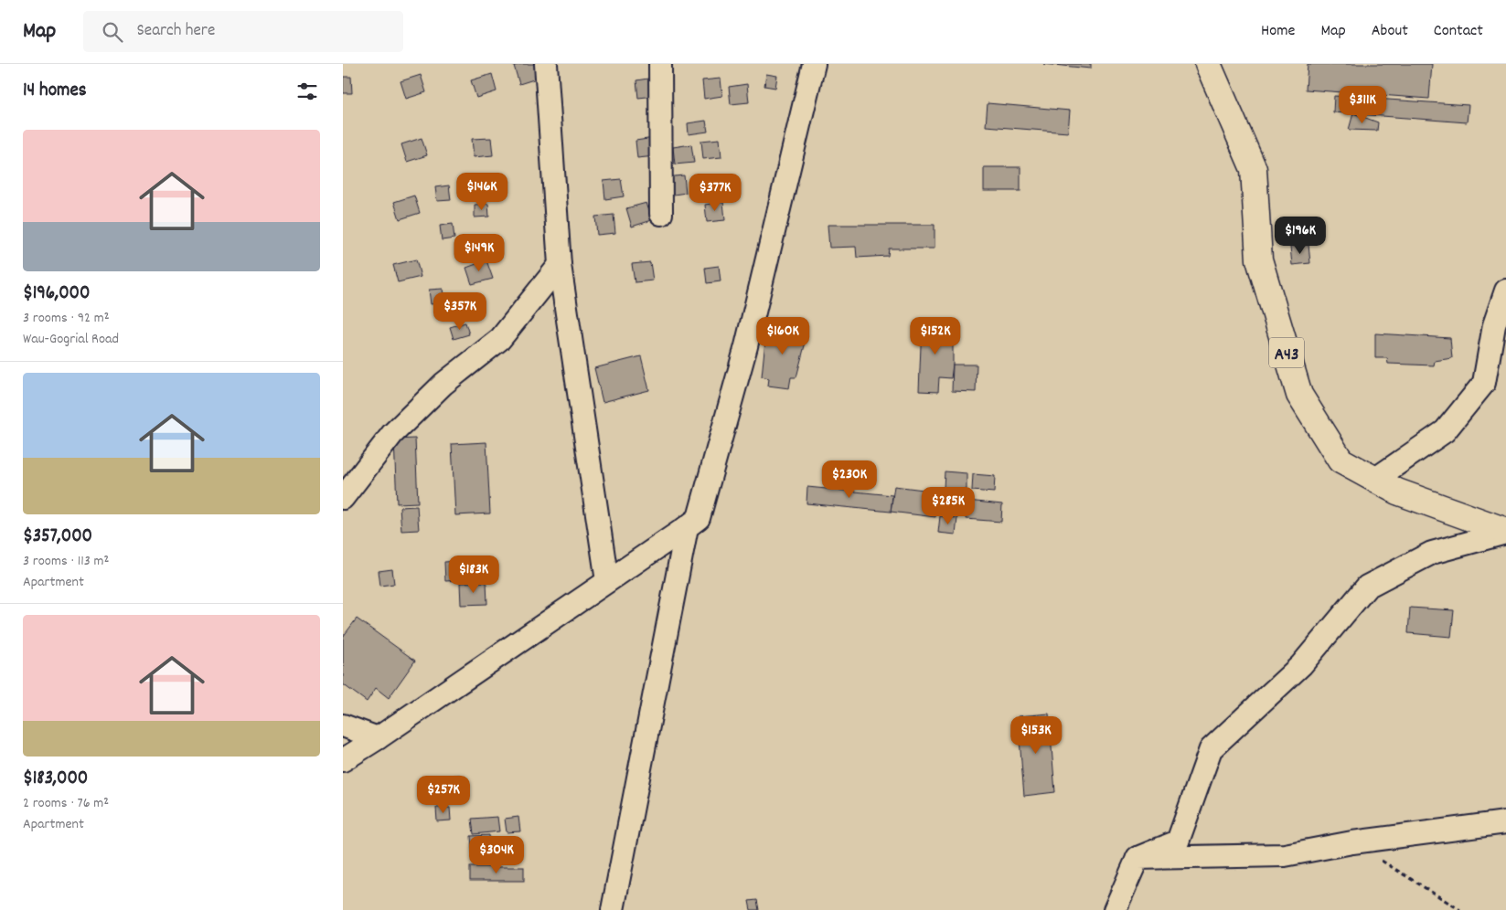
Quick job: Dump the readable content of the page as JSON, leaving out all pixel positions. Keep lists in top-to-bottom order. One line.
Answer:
{"streets":{"main road":["A43"]},"page":{"header":"Map","search":"Search here","nav":["Home","Map","About","Contact"],"heading":"14 homes","price":["$311K","$146K","$377K","$196K","$149K","$357K","$160K","$152K","$230K","$285K","$183K","$153K","$257K","$304K"],"list":[{"name":"$196,000","note":"3 rooms · 92 m² · Wau-Gogrial Road"},{"name":"$357,000","note":"3 rooms · 113 m² · Apartment"},{"name":"$183,000","note":"2 rooms · 76 m² · Apartment"}]}}
